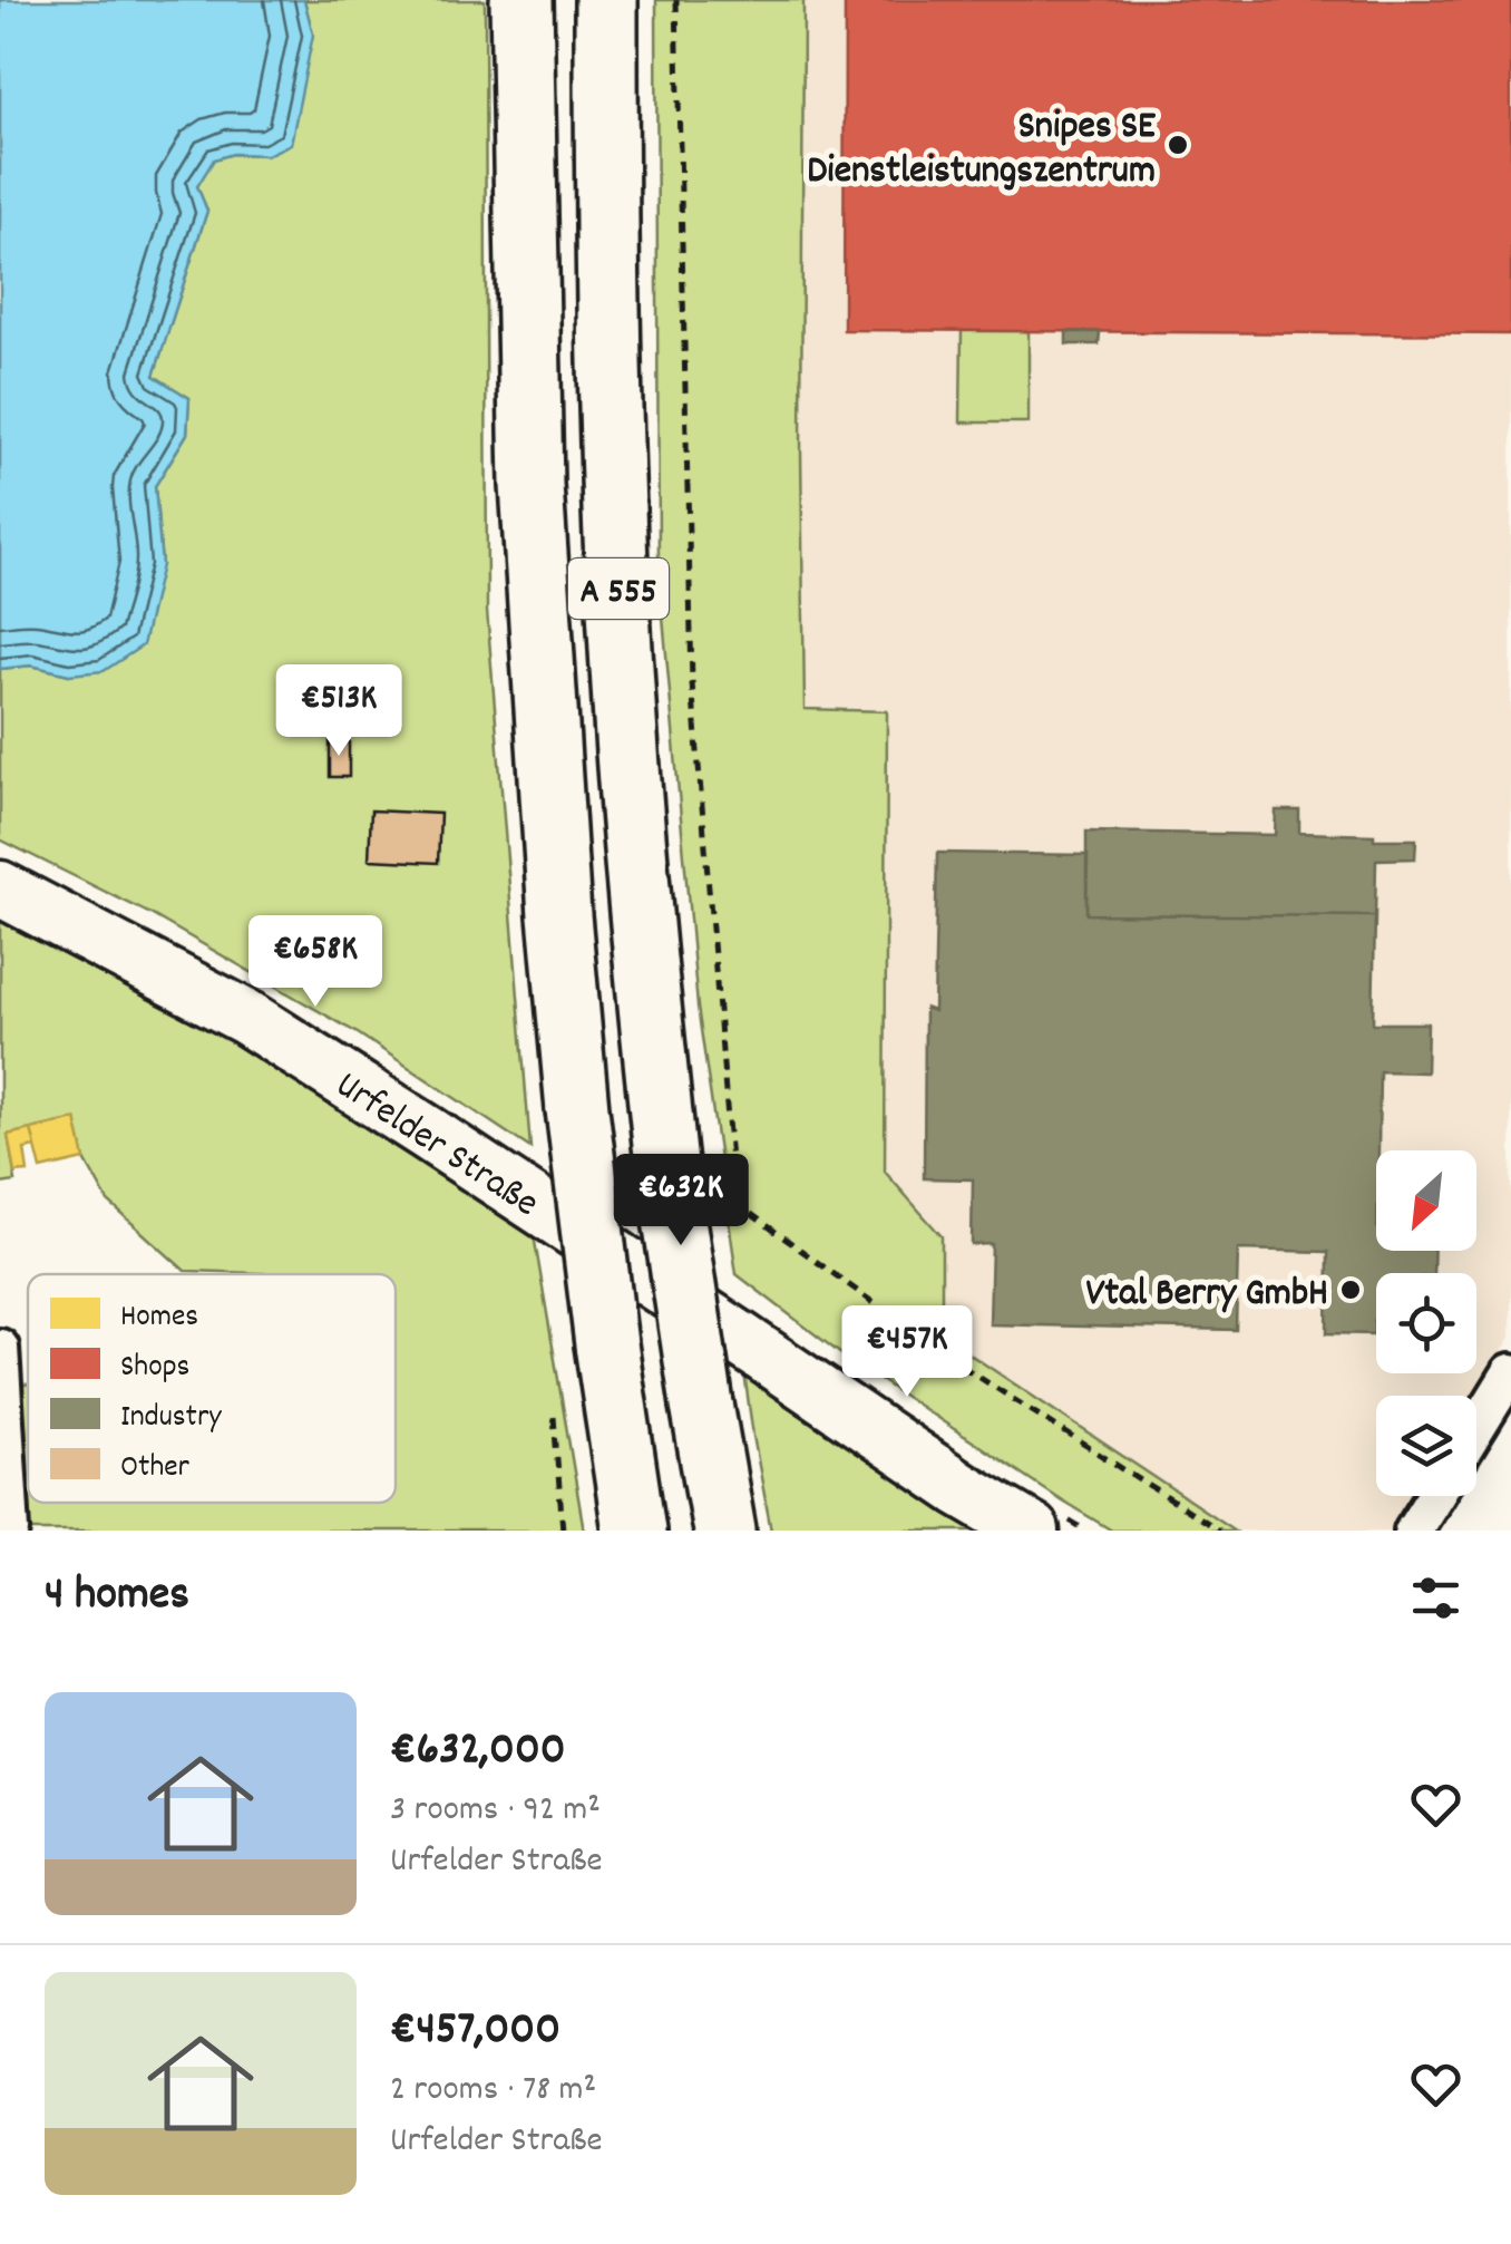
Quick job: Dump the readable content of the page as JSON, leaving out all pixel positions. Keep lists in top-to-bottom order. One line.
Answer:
{"streets":{"highway":["A 555"],"main road":["Urfelder Straße"]},"places":["Snipes SE Dienstleistungszentrum","Vtal Berry GmbH"],"legend":["Homes","Shops","Industry","Other"],"north":"bottom left","page":{"price":["€513K","€658K","€632K","€457K"],"heading":"4 homes","list":[{"name":"€632,000","note":"3 rooms · 92 m² · Urfelder Straße"},{"name":"€457,000","note":"2 rooms · 78 m² · Urfelder Straße"}]}}
